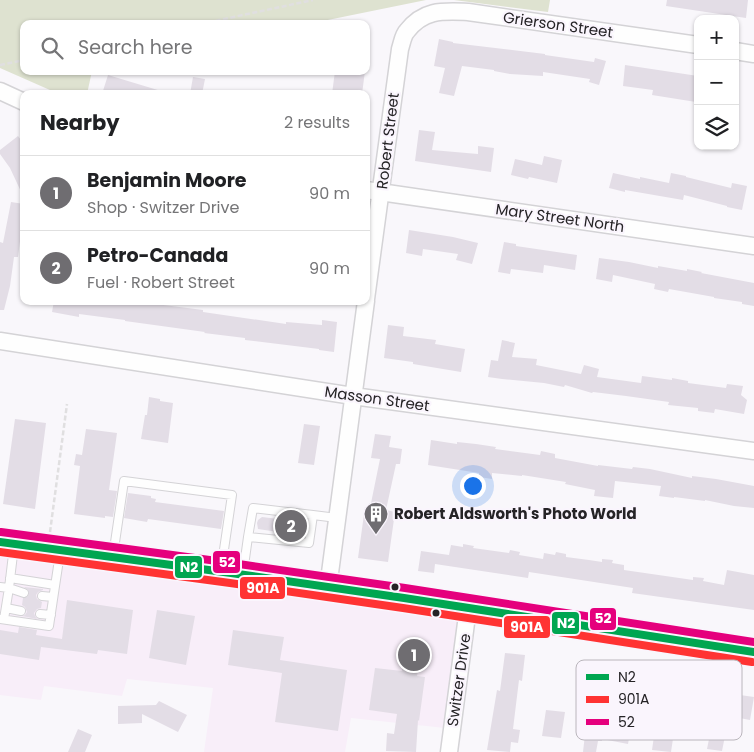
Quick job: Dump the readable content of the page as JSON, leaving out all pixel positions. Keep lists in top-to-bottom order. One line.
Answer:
{"streets":{"street":["Grierson Street","Robert Street","Mary Street North","Masson Street","Switzer Drive"]},"crossings":[["Grierson Street","Robert Street"],["Robert Street","Mary Street North"],["Robert Street","Masson Street"]],"places":{"building":["Robert Aldsworth's Photo World"]},"lines":["transit line 52","transit line N2","transit line 901A"],"legend":["N2","901A","52"],"page":{"map_buttons":["+","−"],"search":"Search here","heading":["Nearby","2 results"],"list":[{"mark":"1","name":"Benjamin Moore","note":"Shop · Switzer Drive","value":"90 m"},{"mark":"2","name":"Petro-Canada","note":"Fuel · Robert Street","value":"90 m"}],"pins":["2","1"]}}
